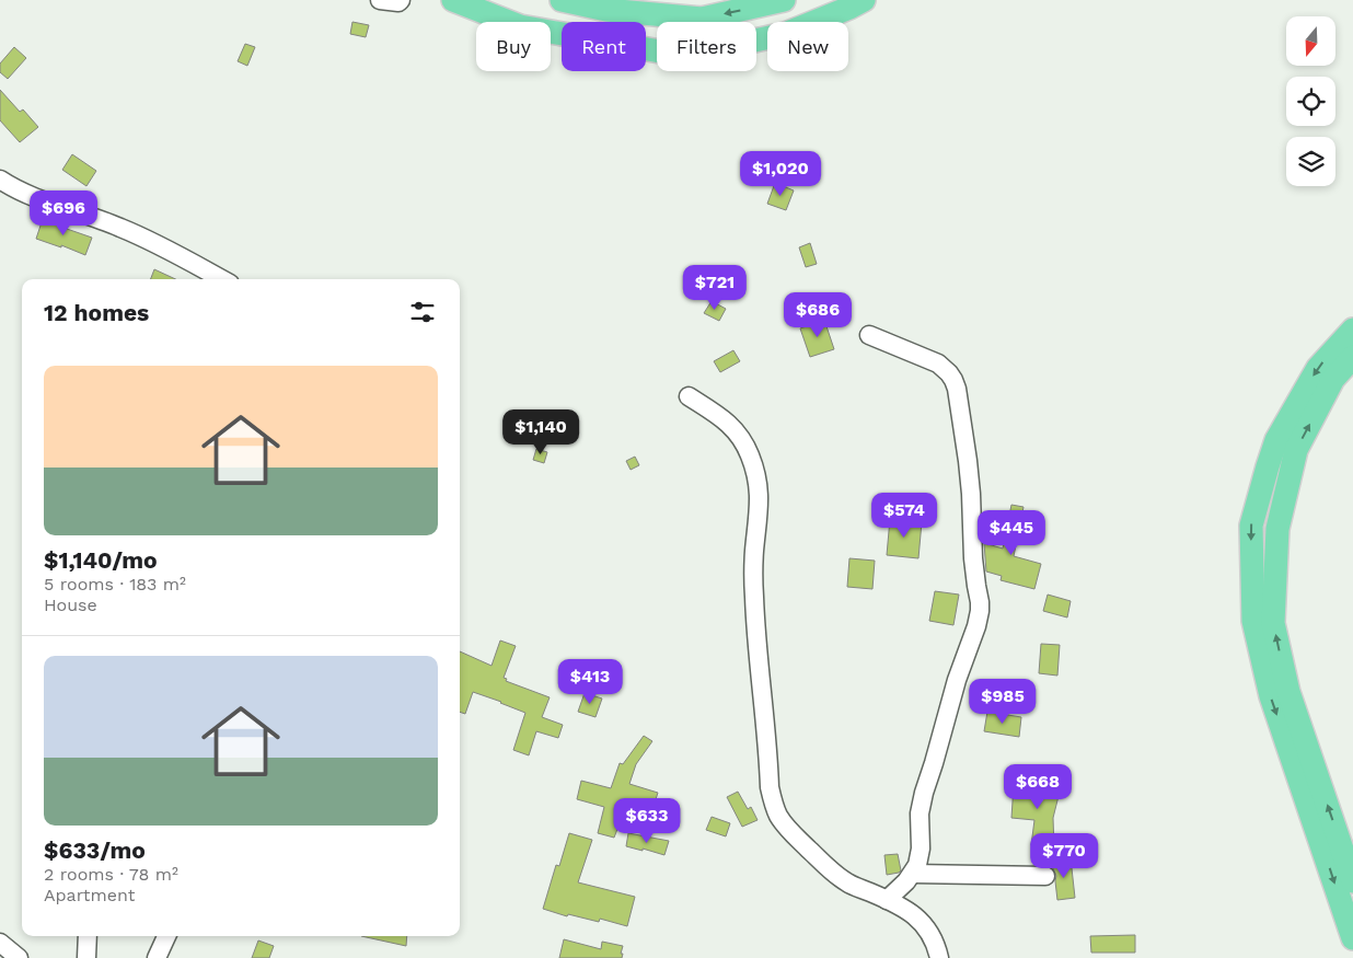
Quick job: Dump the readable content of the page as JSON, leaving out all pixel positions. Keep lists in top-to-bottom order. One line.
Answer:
{"north":"bottom","page":{"chip":["Buy","Rent","Filters","New"],"price":["$1,020","$696","$721","$686","$1,140","$574","$445","$413","$985","$668","$633","$770"],"heading":"12 homes","list":[{"name":"$1,140/mo","note":"5 rooms · 183 m² · House"},{"name":"$633/mo","note":"2 rooms · 78 m² · Apartment"}]}}
